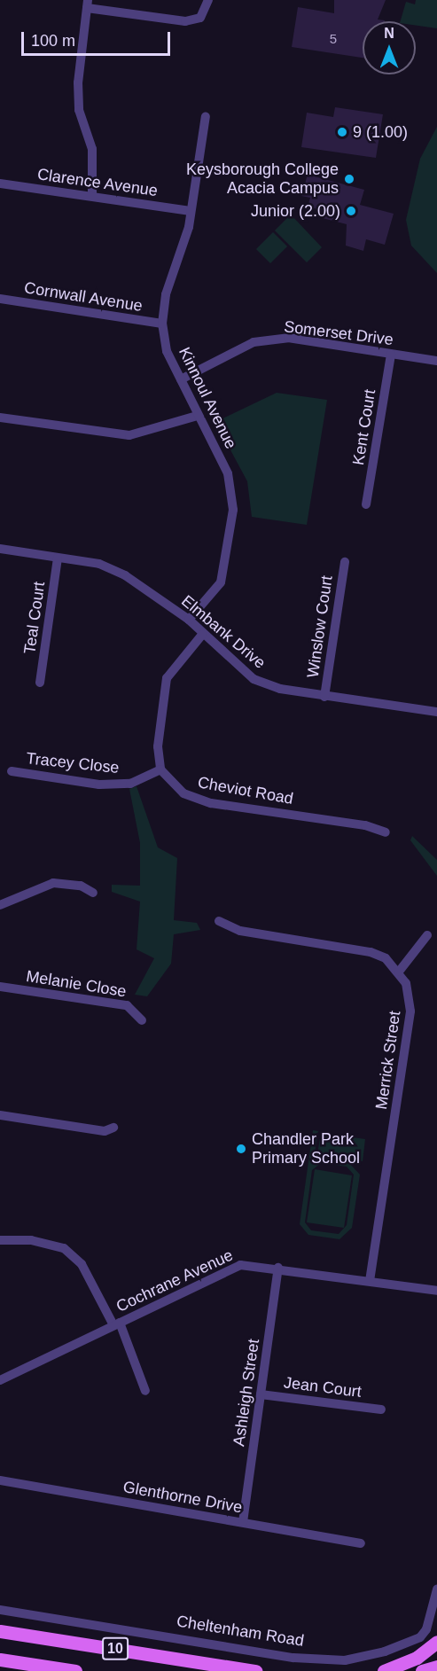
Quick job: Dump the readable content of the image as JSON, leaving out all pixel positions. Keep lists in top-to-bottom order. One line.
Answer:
{"streets":{"main road":["10"],"street":["Clarence Avenue","Cornwall Avenue","Somerset Drive","Kinnoul Avenue","Kent Court","Teal Court","Winslow Court","Elmbank Drive","Tracey Close","Cheviot Road","Melanie Close","Merrick Street","Cochrane Avenue","Jean Court","Ashleigh Street","Glenthorne Drive","Cheltenham Road"]},"crossings":[["Clarence Avenue","Kinnoul Avenue"],["Cornwall Avenue","Kinnoul Avenue"],["Somerset Drive","Kinnoul Avenue"],["Somerset Drive","Kent Court"],["Kinnoul Avenue","Elmbank Drive"],["Teal Court","Elmbank Drive"],["Winslow Court","Elmbank Drive"],["Tracey Close","Cheviot Road"],["Merrick Street","Cochrane Avenue"],["Cochrane Avenue","Ashleigh Street"],["Jean Court","Ashleigh Street"],["Ashleigh Street","Glenthorne Drive"]],"places":["9 (1.00)","Keysborough College Acacia Campus","Junior (2.00)","Chandler Park Primary School"],"house_numbers":["5"],"scale_bar":"100 m","north":"top"}
